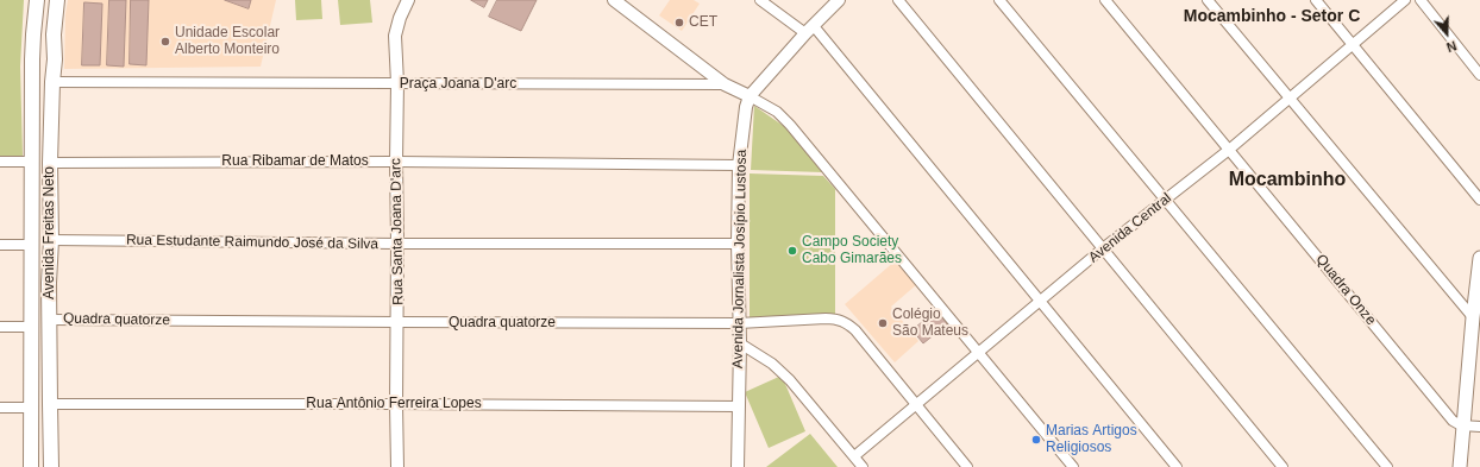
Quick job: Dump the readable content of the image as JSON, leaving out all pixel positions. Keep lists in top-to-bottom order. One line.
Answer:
{"streets":{"main road":["Avenida Freitas Neto"],"street":["Praça Joana D'arc","Rua Ribamar de Matos","Avenida Central","Rua Santa Joana D'arc","Rua Estudante Raimundo José da Silva","Avenida Jornalista Josípio Lustosa","Quadra Onze","Quadra quatorze","Rua Antônio Ferreira Lopes"]},"crossings":[["Praça Joana D'arc","Rua Santa Joana D'arc"],["Praça Joana D'arc","Avenida Freitas Neto"],["Rua Ribamar de Matos","Rua Santa Joana D'arc"],["Rua Ribamar de Matos","Avenida Freitas Neto"],["Rua Ribamar de Matos","Avenida Jornalista Josípio Lustosa"],["Avenida Central","Quadra Onze"],["Avenida Central","Quadra quatorze"],["Rua Santa Joana D'arc","Rua Estudante Raimundo José da Silva"],["Rua Santa Joana D'arc","Quadra quatorze"],["Rua Santa Joana D'arc","Rua Antônio Ferreira Lopes"],["Avenida Freitas Neto","Rua Estudante Raimundo José da Silva"],["Avenida Freitas Neto","Quadra quatorze"],["Avenida Freitas Neto","Rua Antônio Ferreira Lopes"],["Rua Estudante Raimundo José da Silva","Avenida Jornalista Josípio Lustosa"],["Avenida Jornalista Josípio Lustosa","Quadra quatorze"],["Avenida Jornalista Josípio Lustosa","Rua Antônio Ferreira Lopes"]],"districts":["Mocambinho - Setor C","Mocambinho"],"places":["CET","Unidade Escolar Alberto Monteiro","Campo Society Cabo Gimarães","Colégio São Mateus","Marias Artigos Religiosos"],"north":"bottom"}
